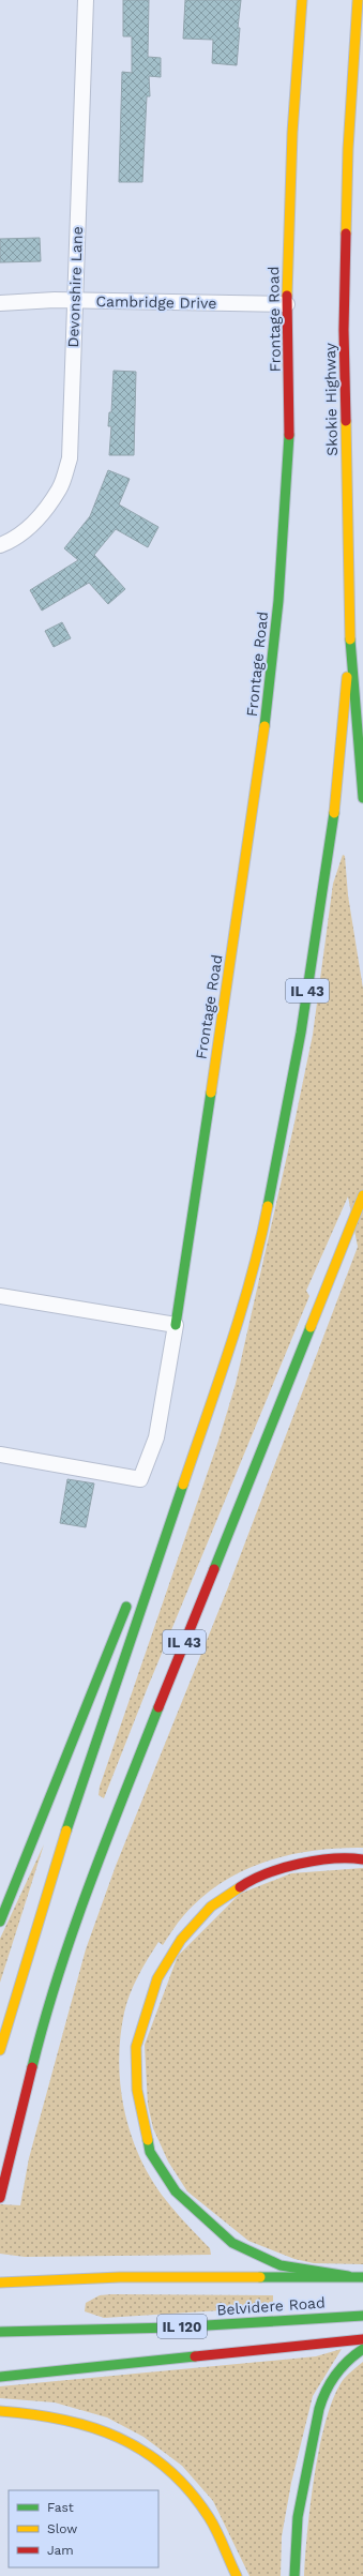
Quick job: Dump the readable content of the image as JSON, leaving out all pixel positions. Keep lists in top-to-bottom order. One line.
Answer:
{"streets":{"main road":["Frontage Road","Skokie Highway","IL 43","Belvidere Road","IL 120"],"street":["Devonshire Lane","Cambridge Drive"]},"crossings":[["Devonshire Lane","Cambridge Drive"],["Cambridge Drive","Frontage Road"],["Skokie Highway","IL 43"]],"legend":["Fast","Slow","Jam"]}
